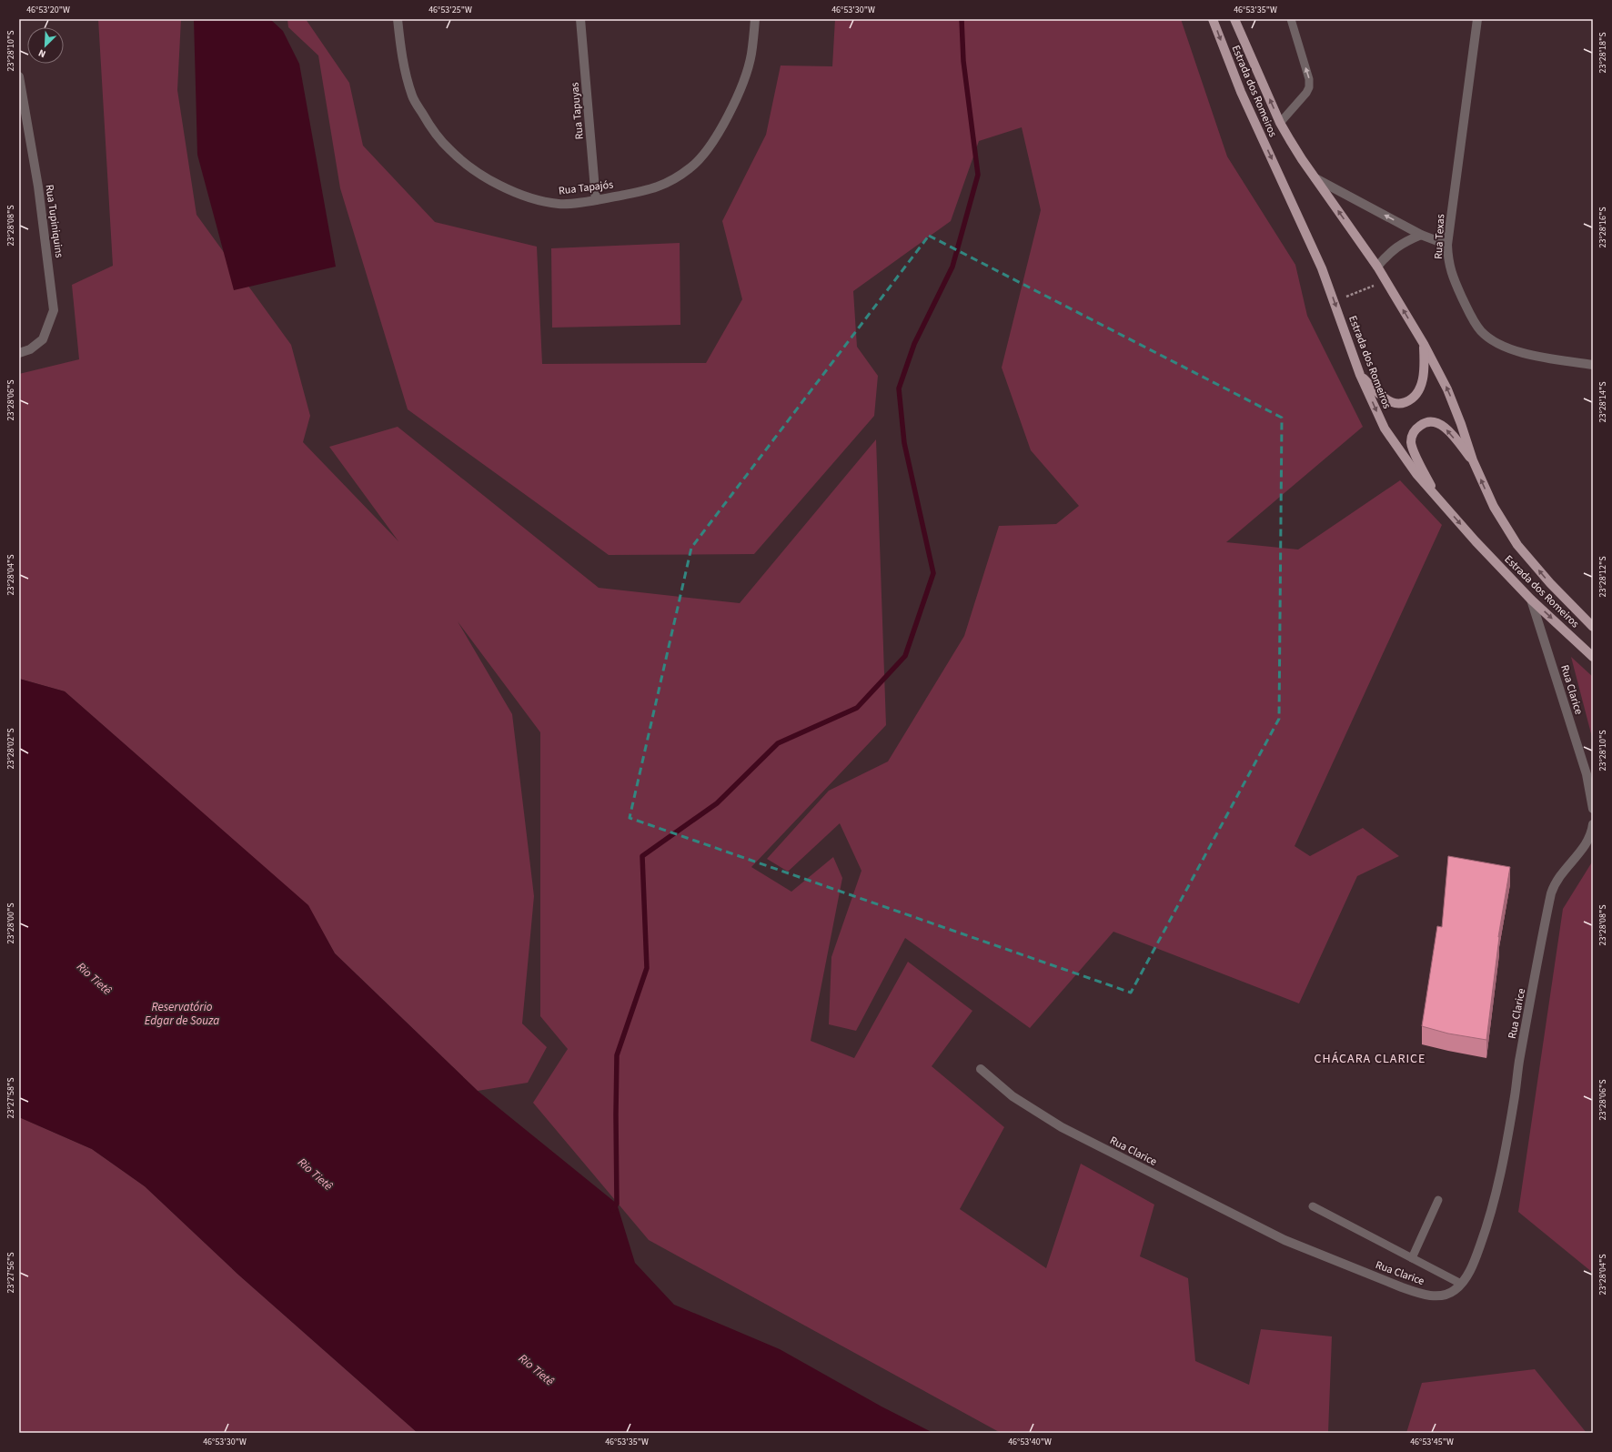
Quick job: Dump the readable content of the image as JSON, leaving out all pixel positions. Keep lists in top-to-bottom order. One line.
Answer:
{"streets":{"main road":["Estrada dos Romeiros"],"street":["Rua Tapuyas","Rua Tapajós","Rua Tupiniquins","Rua Texas","Rua Clarice"]},"crossings":[["Estrada dos Romeiros","Rua Clarice"],["Rua Tapuyas","Rua Tapajós"]],"districts":["CHÁCARA CLARICE"],"water":["Rio Tietê","Reservatório Edgar de Souza"],"north":"bottom left","coordinates":["46°53'20\"W","46°53'25\"W","46°53'30\"W","46°53'35\"W","23°28'10\"S","23°28'18\"S","23°28'08\"S","23°28'16\"S","23°28'06\"S","23°28'14\"S","23°28'04\"S","23°28'12\"S","23°28'02\"S","23°28'00\"S","23°27'58\"S","23°27'56\"S","46°53'40\"W","46°53'45\"W"]}
